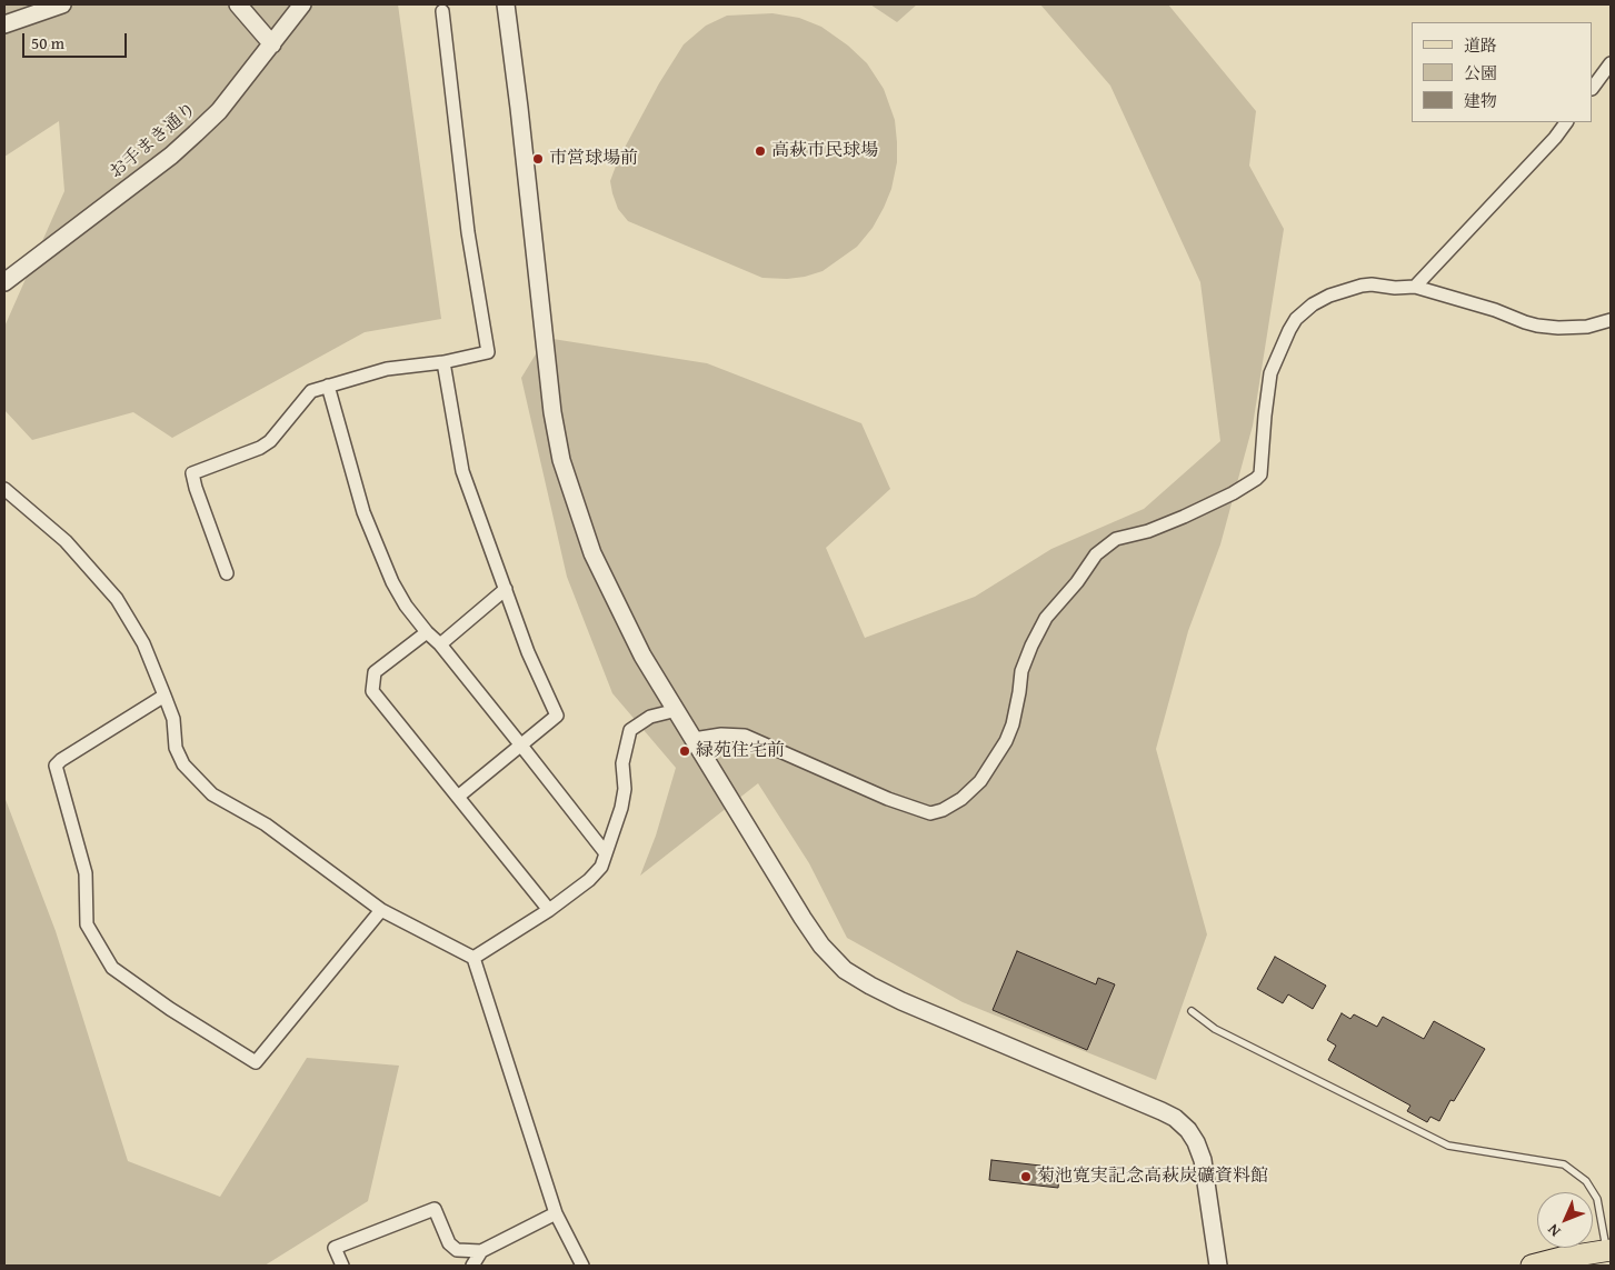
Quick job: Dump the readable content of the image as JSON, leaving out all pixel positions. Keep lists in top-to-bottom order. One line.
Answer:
{"streets":{"street":["お手まき通り"]},"places":["高萩市民球場","市営球場前","緑苑住宅前","菊池寛実記念高萩炭礦資料館"],"legend":["道路","公園","建物"],"scale_bar":"50 m","north":"bottom left"}
